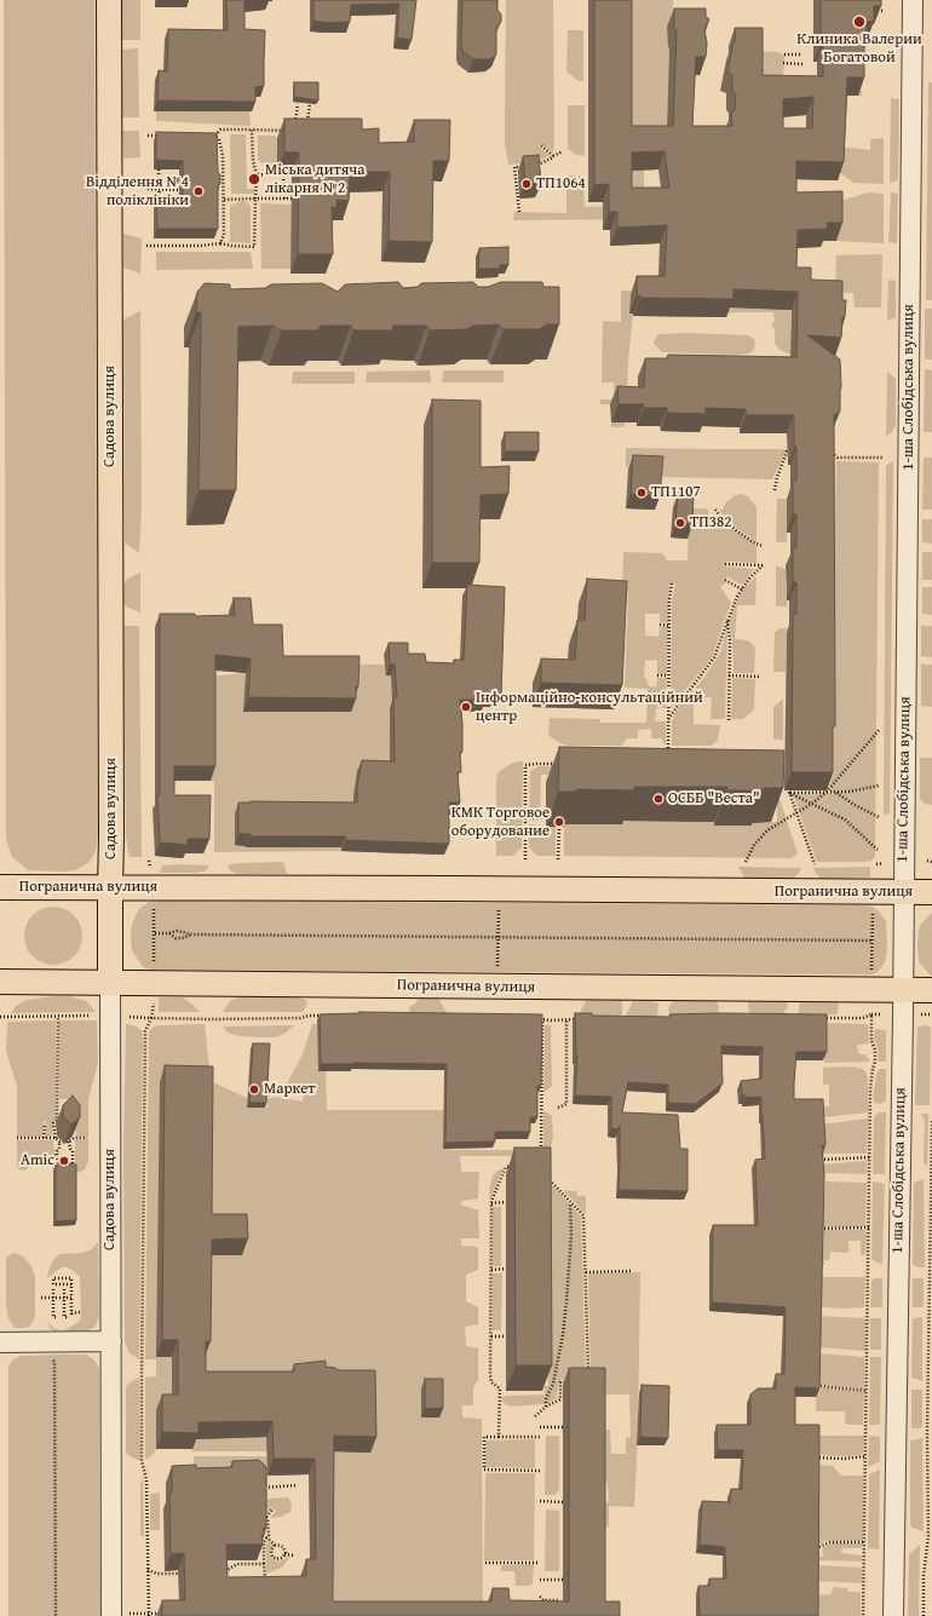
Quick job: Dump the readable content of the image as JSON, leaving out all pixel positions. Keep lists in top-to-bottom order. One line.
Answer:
{"streets":{"main road":["Садова вулиця","Погранична вулиця"],"street":["1-ша Слобідська вулиця"]},"crossings":[["1-ша Слобідська вулиця","Погранична вулиця"],["Садова вулиця","Погранична вулиця"]],"places":["Клиника Валерии Богатовой","Міська дитяча лікарня №2","ТП1064","Відділення №4 поліклініки","ТП1107","ТП382","Інформаційно-консультаційний центр","ОСББ \"Веста\"","КМК Торговое оборудование","Маркет","Amic"]}
